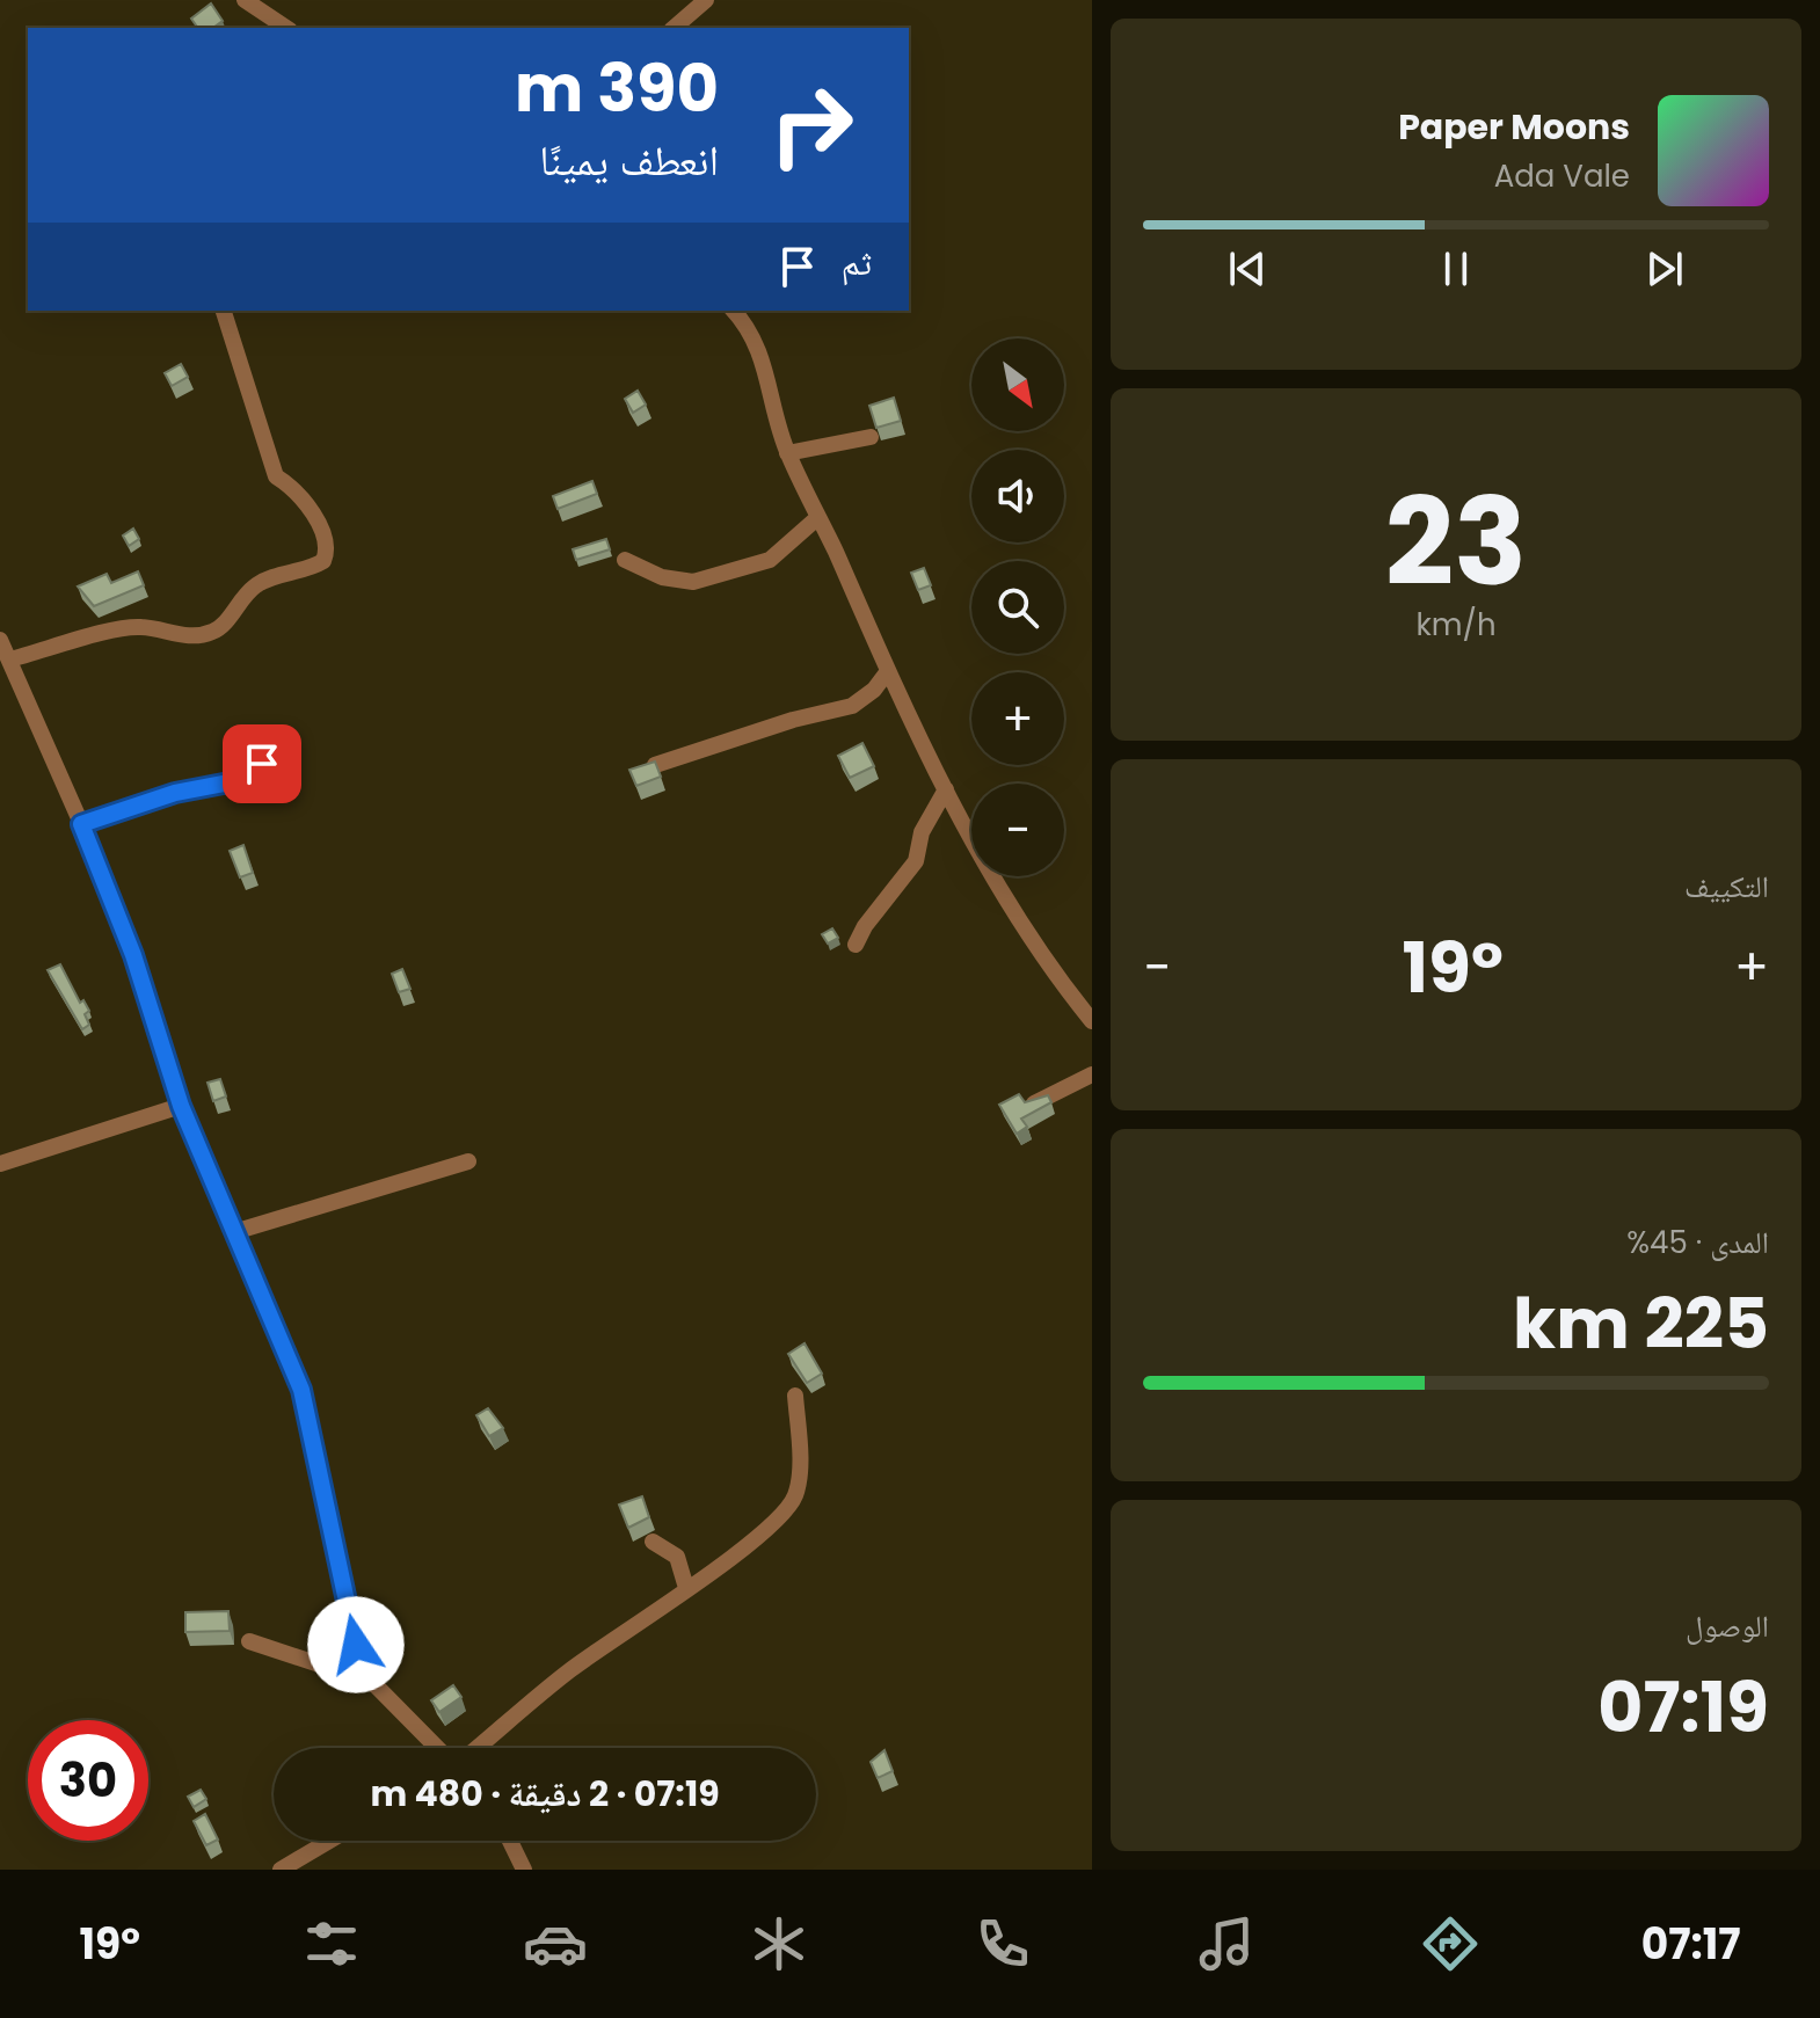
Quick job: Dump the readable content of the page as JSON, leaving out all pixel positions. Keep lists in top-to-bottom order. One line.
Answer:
{"north":"bottom right","page":{"turn":["390 m","انعطف يمينًا"],"song":["Paper Moons","Ada Vale"],"then":"ثم","map_buttons":["+","−"],"tile":[["23","km/h"],"التكييف",["المدى · 45%","225 km"],["الوصول","07:19"]],"heat":["−","19°","+"],"limit":"30","trip":"07:19 · 2 دقيقة · 480 m","tabs":["07:17","19°"]}}
